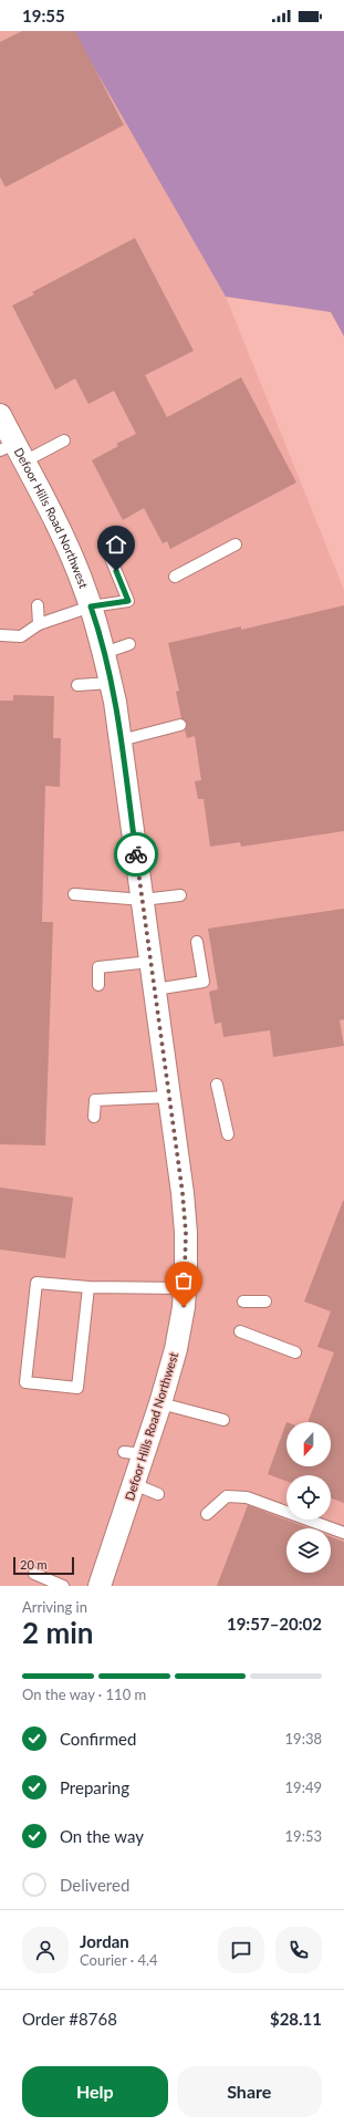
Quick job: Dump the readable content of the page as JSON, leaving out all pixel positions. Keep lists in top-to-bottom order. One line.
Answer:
{"streets":{"street":["Defoor Hills Road Northwest"]},"scale_bar":"20 m","north":"bottom","page":{"status":"19:55","scale":"20 m","heading":["2 min","Arriving in","19:57–20:02"],"panel":["Jordan","Courier · 4.4","Order #8768","$28.11"],"bar":"On the way · 110 m","list":[["Confirmed","19:38"],["Preparing","19:49"],["On the way","19:53"],"Delivered"],"buttons":["Help","Share"]}}
